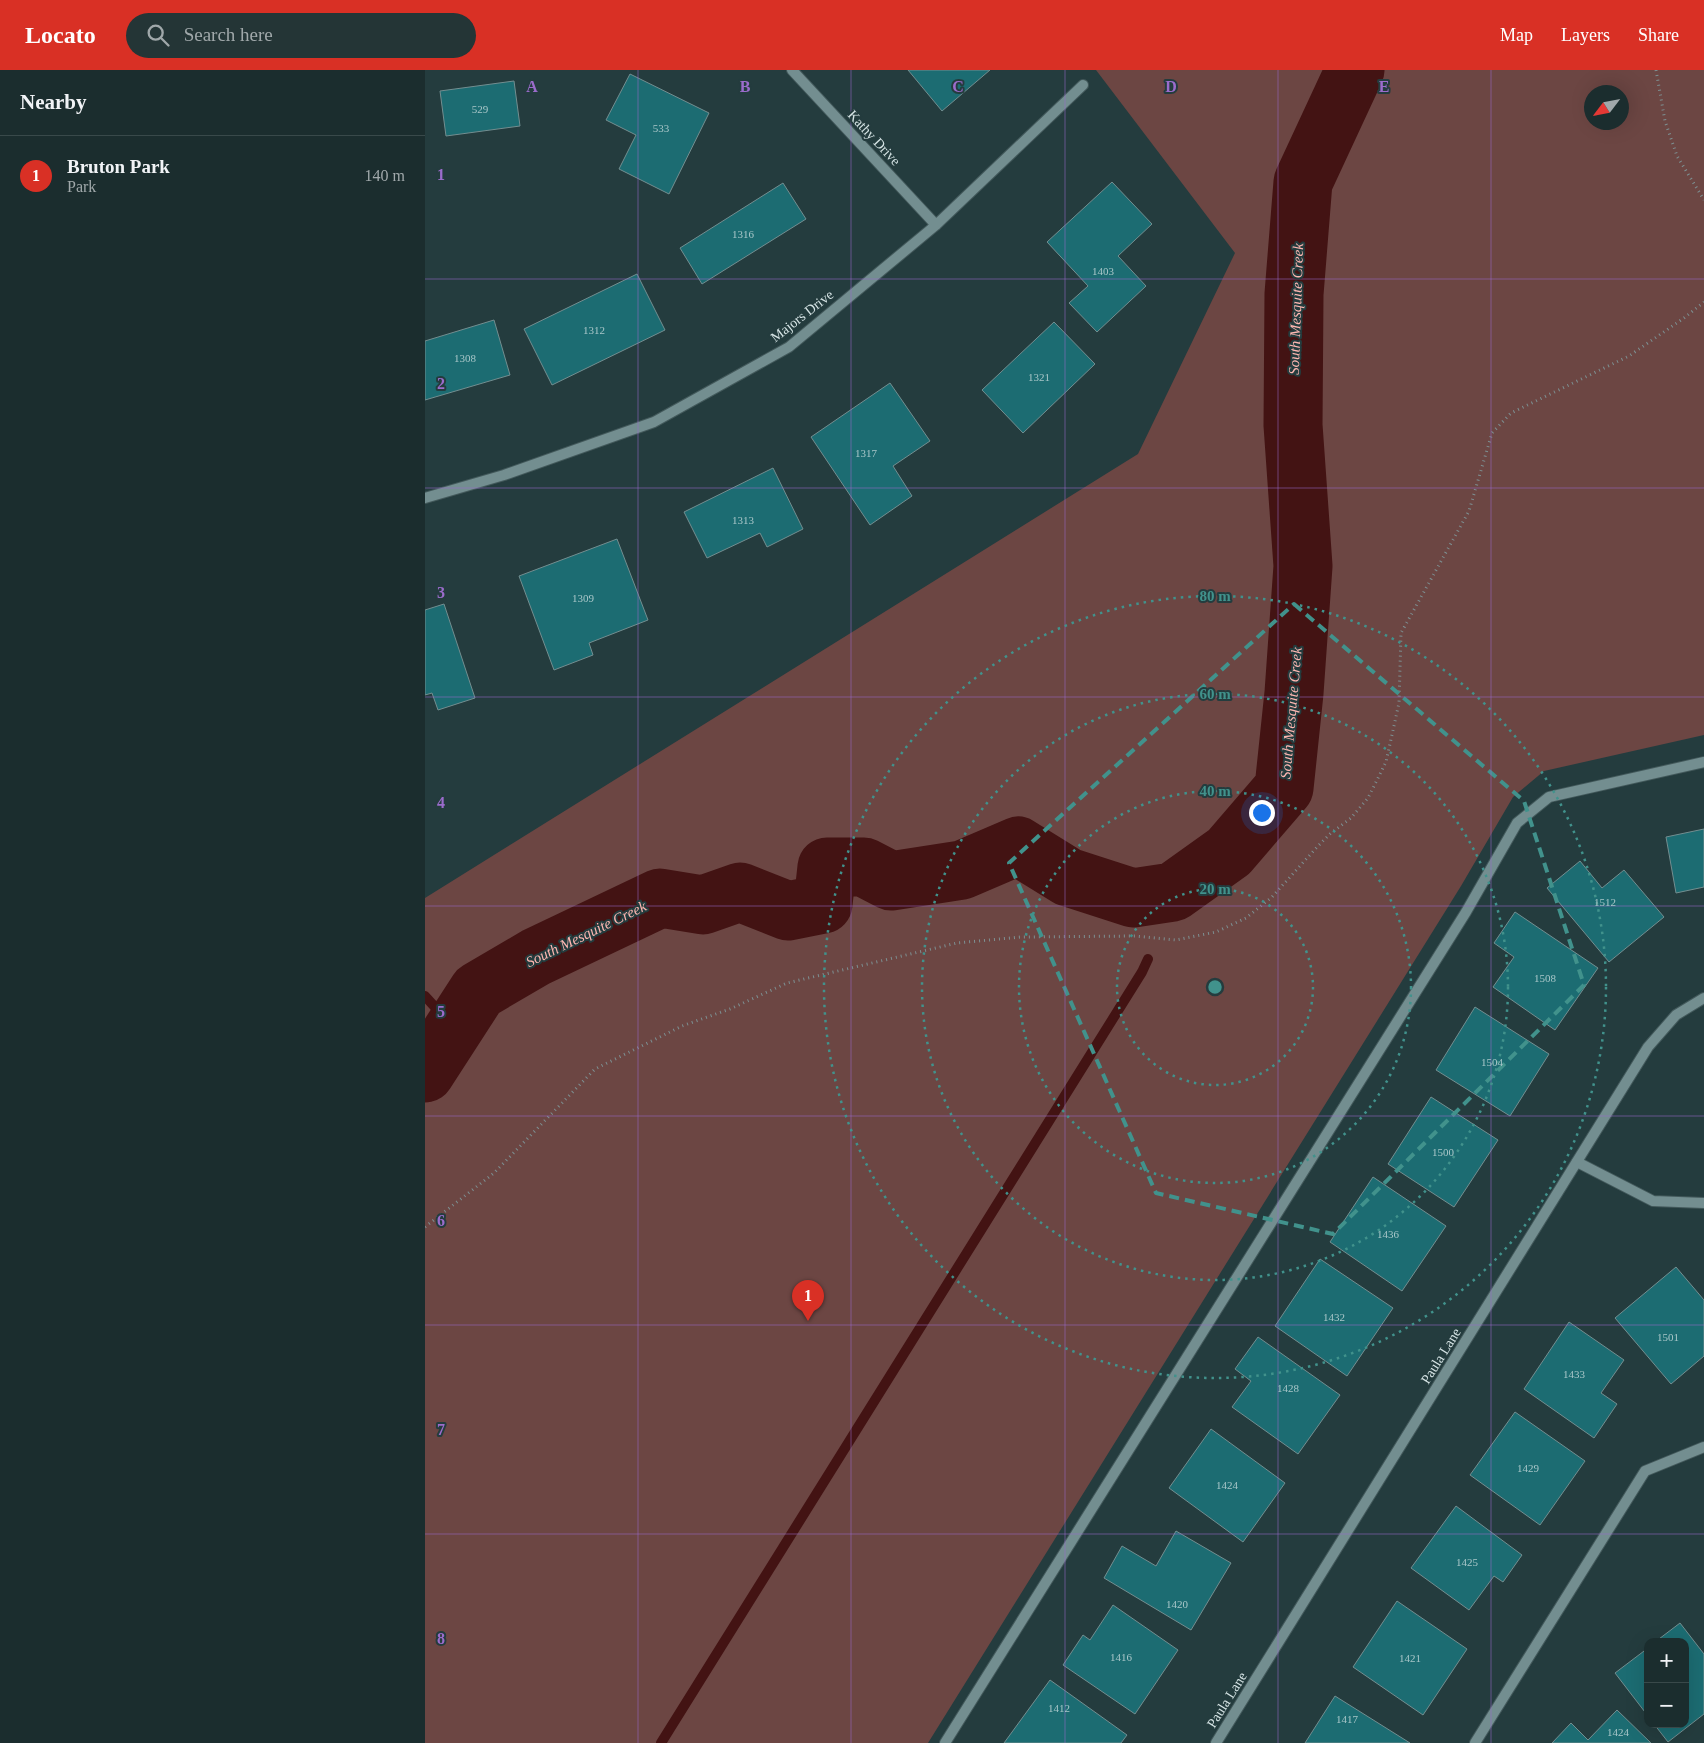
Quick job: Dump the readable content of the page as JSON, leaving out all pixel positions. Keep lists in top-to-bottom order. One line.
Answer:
{"streets":{"street":["Kathy Drive","Majors Drive","Paula Lane"]},"crossings":[["Kathy Drive","Majors Drive"]],"water":["South Mesquite Creek"],"house_numbers":["529","533","1316","1403","1312","1308","1321","1317","1313","1309","1512","1508","1504","1500","1436","1432","1501","1433","1428","1429","1424","1425","1420","1416","1421","1412","1417","1424"],"north":"bottom left","page":{"header":"Locato","search":"Search here","nav":["Map","Layers","Share"],"heading":"Nearby","list":[{"mark":"1","name":"Bruton Park","note":"Park","value":"140 m"}],"pins":"1","map_buttons":["+","−"]},"grid":{"columns":["A","B","C","D","E"],"rows":["1","2","3","4","5","6","7","8"]},"rings":["80 m","60 m","40 m","20 m"]}
